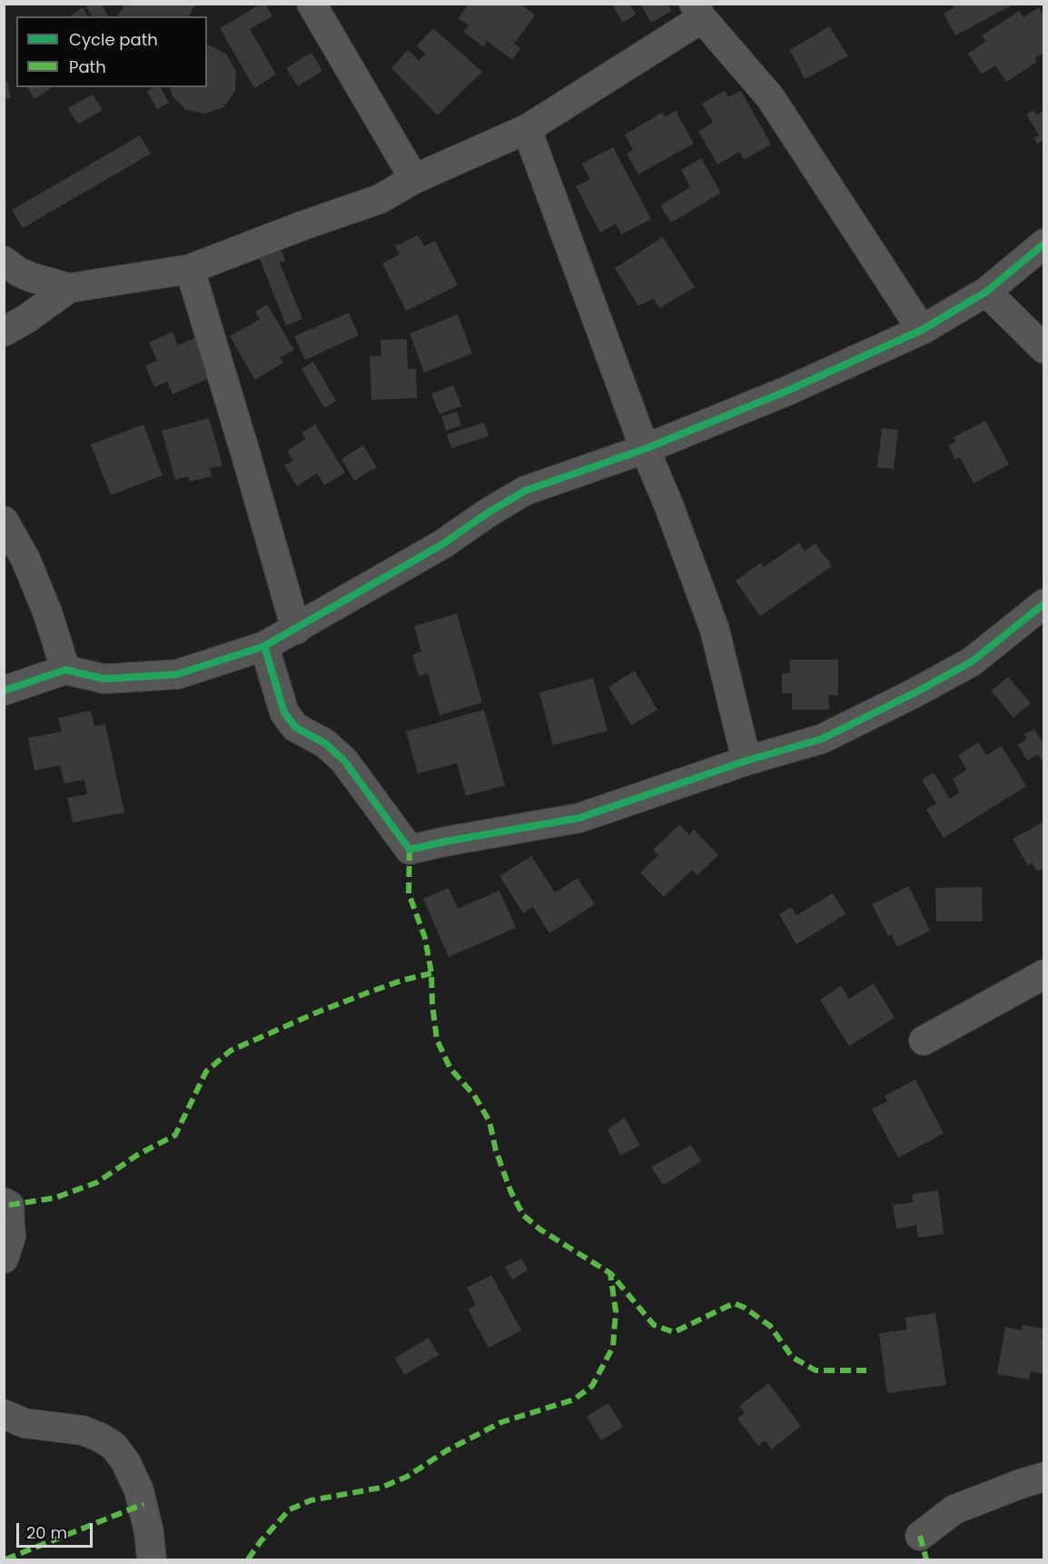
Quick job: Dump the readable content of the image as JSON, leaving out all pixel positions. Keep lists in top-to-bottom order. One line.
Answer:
{"legend":["Cycle path","Path"],"scale_bar":"20 m"}
